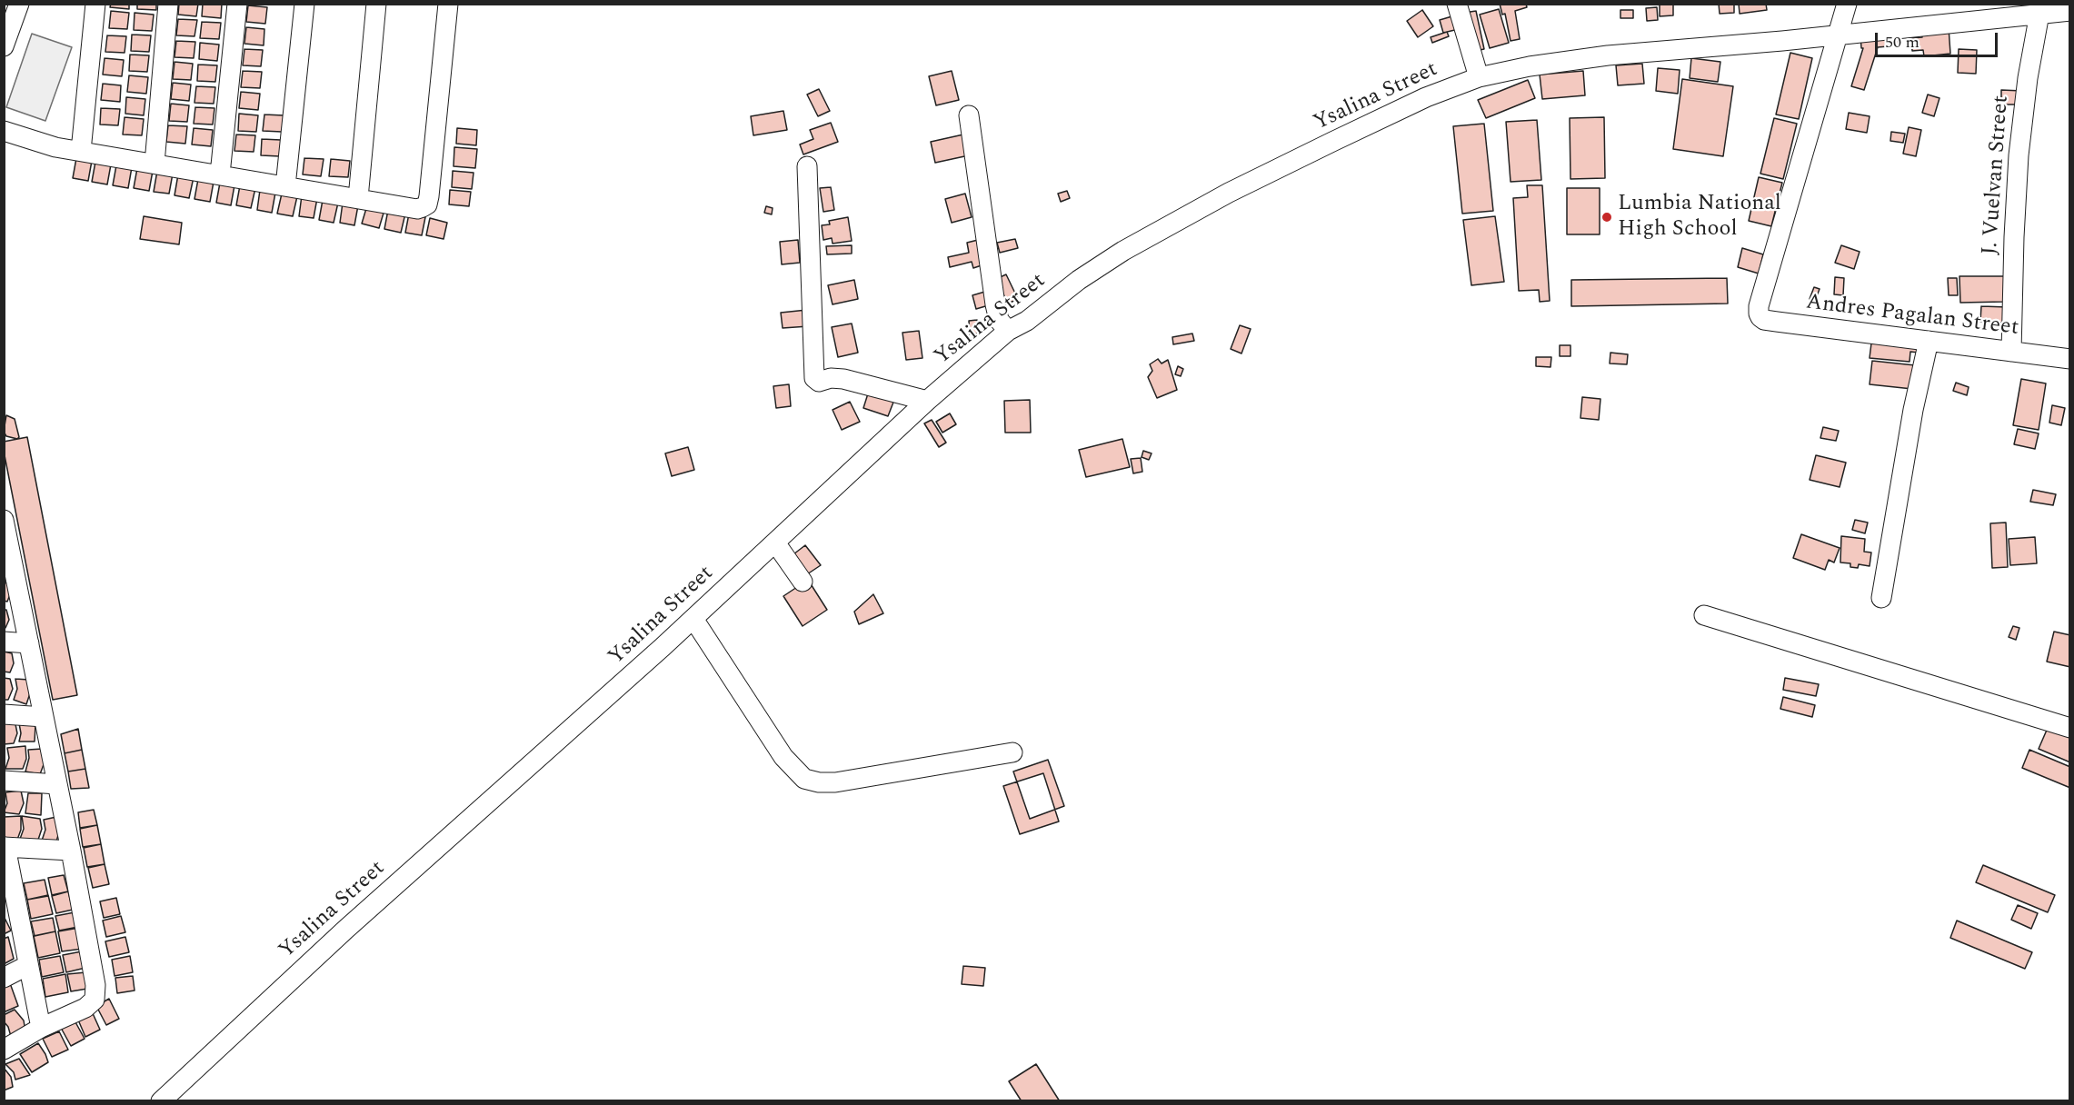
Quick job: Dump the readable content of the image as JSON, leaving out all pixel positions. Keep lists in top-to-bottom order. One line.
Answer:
{"streets":{"street":["Ysalina Street","J. Vuelvan Street","Andres Pagalan Street"]},"crossings":[["Ysalina Street","J. Vuelvan Street"],["Ysalina Street","Andres Pagalan Street"],["J. Vuelvan Street","Andres Pagalan Street"]],"places":["Lumbia National High School"],"scale_bar":"50 m"}
